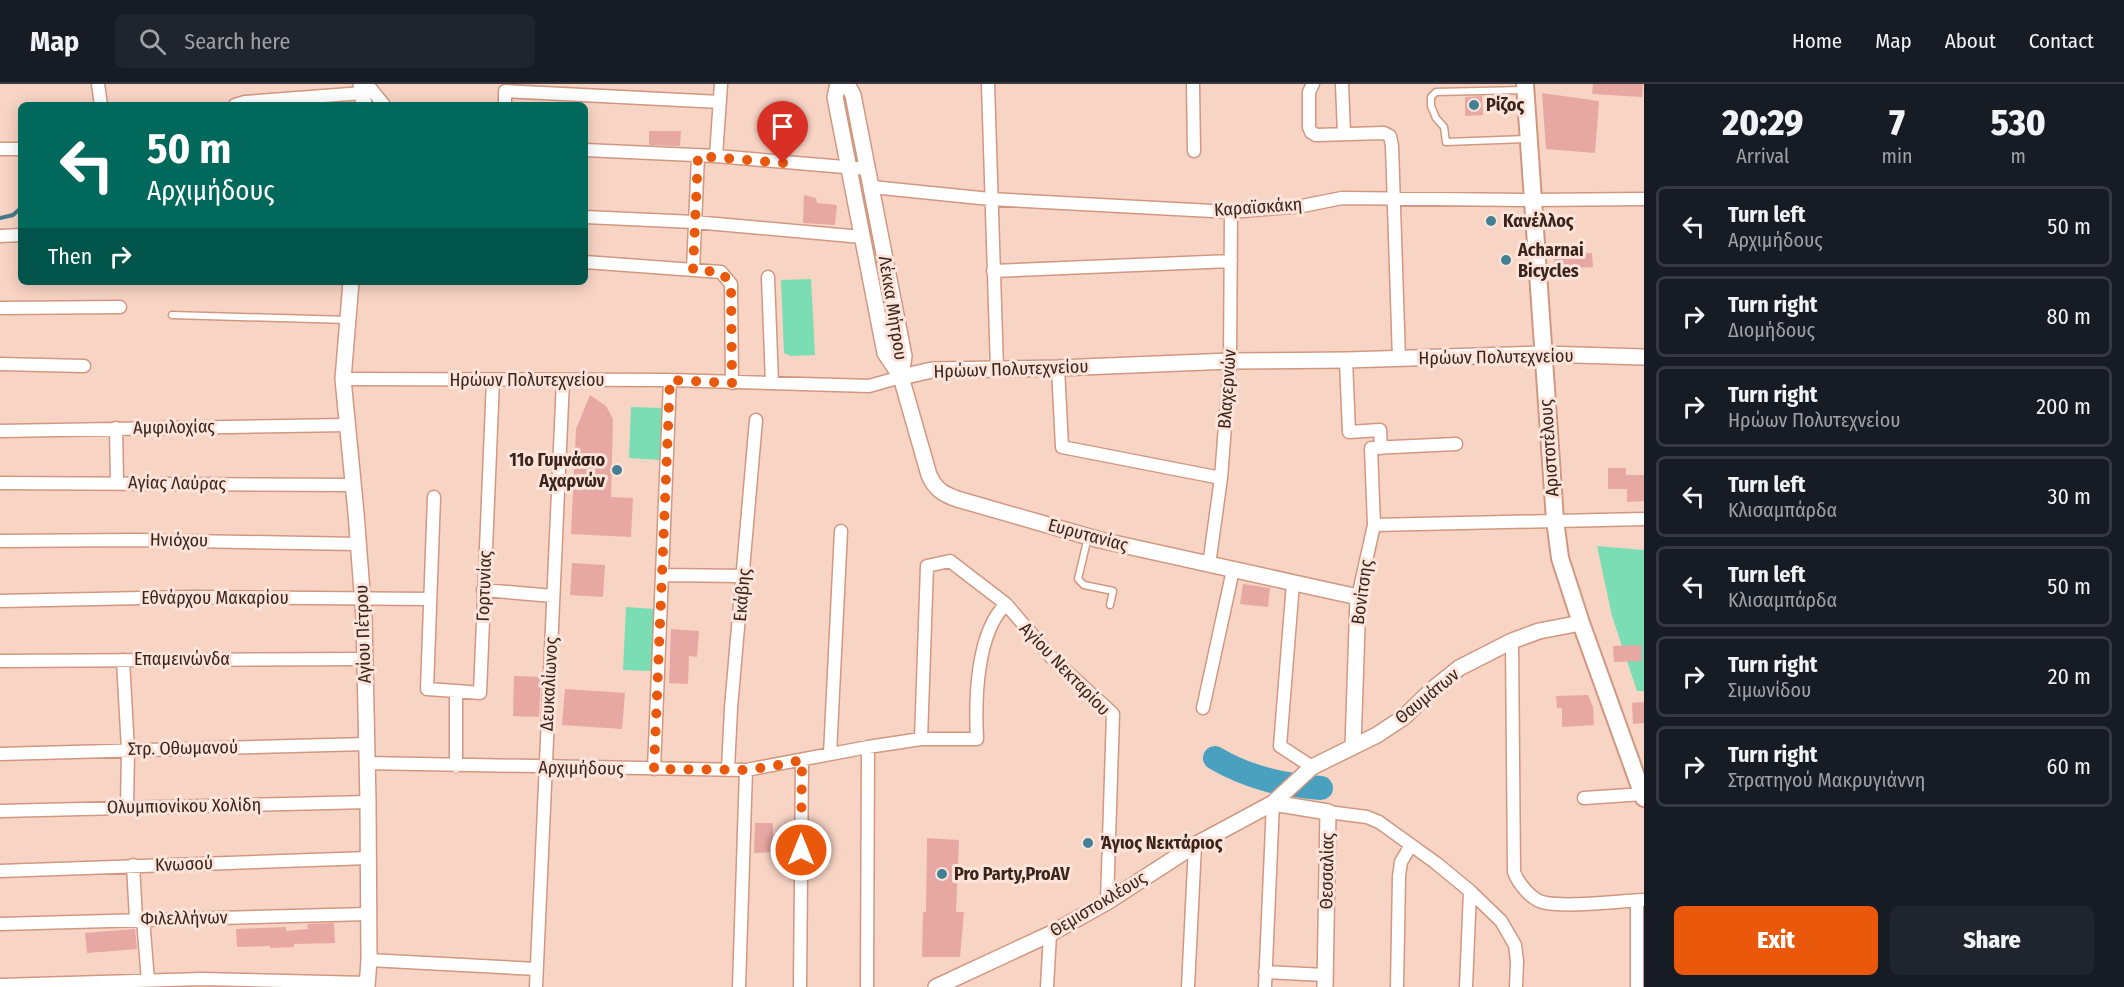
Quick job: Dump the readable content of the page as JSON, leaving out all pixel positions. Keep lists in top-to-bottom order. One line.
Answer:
{"streets":{"main road":["Αριστοτέλους"],"street":["Καραϊσκάκη","Λέκκα Μήτρου","Ηρώων Πολυτεχνείου","Βλαχερνών","Αμφιλοχίας","Αγίας Λαύρας","Ευρυτανίας","Ηνιόχου","Γορτυνίας","Βονίτσης","Εκάβης","Εθνάρχου Μακαρίου","Αγίου Πέτρου","Επαμεινώνδα","Αγίου Νεκταρίου","Δευκαλίωνος","Θαυμάτων","Στρ. Οθωμανού","Αρχιμήδους","Ολυμπιονίκου Χολίδη","Κνωσού","Θεσσαλίας","Θεμιστοκλέους","Φιλελλήνων"]},"crossings":[["Καραϊσκάκη","Λέκκα Μήτρου"],["Καραϊσκάκη","Βλαχερνών"],["Καραϊσκάκη","Αριστοτέλους"],["Λέκκα Μήτρου","Ηρώων Πολυτεχνείου"],["Λέκκα Μήτρου","Ευρυτανίας"],["Ηρώων Πολυτεχνείου","Βλαχερνών"],["Ηρώων Πολυτεχνείου","Αριστοτέλους"],["Ηρώων Πολυτεχνείου","Ευρυτανίας"],["Ηρώων Πολυτεχνείου","Γορτυνίας"],["Ηρώων Πολυτεχνείου","Αγίου Πέτρου"],["Ηρώων Πολυτεχνείου","Δευκαλίωνος"],["Βλαχερνών","Ευρυτανίας"],["Αμφιλοχίας","Αγίου Πέτρου"],["Αριστοτέλους","Θαυμάτων"],["Αγίας Λαύρας","Αγίου Πέτρου"],["Ευρυτανίας","Βονίτσης"],["Ηνιόχου","Αγίου Πέτρου"],["Βονίτσης","Θαυμάτων"],["Εκάβης","Αρχιμήδους"],["Εθνάρχου Μακαρίου","Αγίου Πέτρου"],["Αγίου Πέτρου","Επαμεινώνδα"],["Αγίου Πέτρου","Στρ. Οθωμανού"],["Αγίου Πέτρου","Αρχιμήδους"],["Αγίου Πέτρου","Ολυμπιονίκου Χολίδη"],["Αγίου Πέτρου","Κνωσού"],["Αγίου Πέτρου","Φιλελλήνων"],["Αγίου Νεκταρίου","Αρχιμήδους"],["Αγίου Νεκταρίου","Θεμιστοκλέους"],["Δευκαλίωνος","Αρχιμήδους"],["Θαυμάτων","Θεμιστοκλέους"],["Θεσσαλίας","Θεμιστοκλέους"]],"places":["Ρίζος","Κανέλλος","Acharnai Bicycles","11ο Γυμνάσιο Αχαρνών","Άγιος Νεκτάριος","Pro Party,ProAV"],"page":{"header":"Map","search":"Search here","nav":["Home","Map","About","Contact"],"eta":["20:29","Arrival","7","min","530","m"],"turn":["50 m","Αρχιμήδους"],"list":[{"name":"Turn left","note":"Αρχιμήδους","value":"50 m"},{"name":"Turn right","note":"Διομήδους","value":"80 m"},{"name":"Turn right","note":"Ηρώων Πολυτεχνείου","value":"200 m"},{"name":"Turn left","note":"Κλισαμπάρδα","value":"30 m"},{"name":"Turn left","note":"Κλισαμπάρδα","value":"50 m"},{"name":"Turn right","note":"Σιμωνίδου","value":"20 m"},{"name":"Turn right","note":"Στρατηγού Μακρυγιάννη","value":"60 m"}],"then":"Then","buttons":["Exit","Share"]}}
